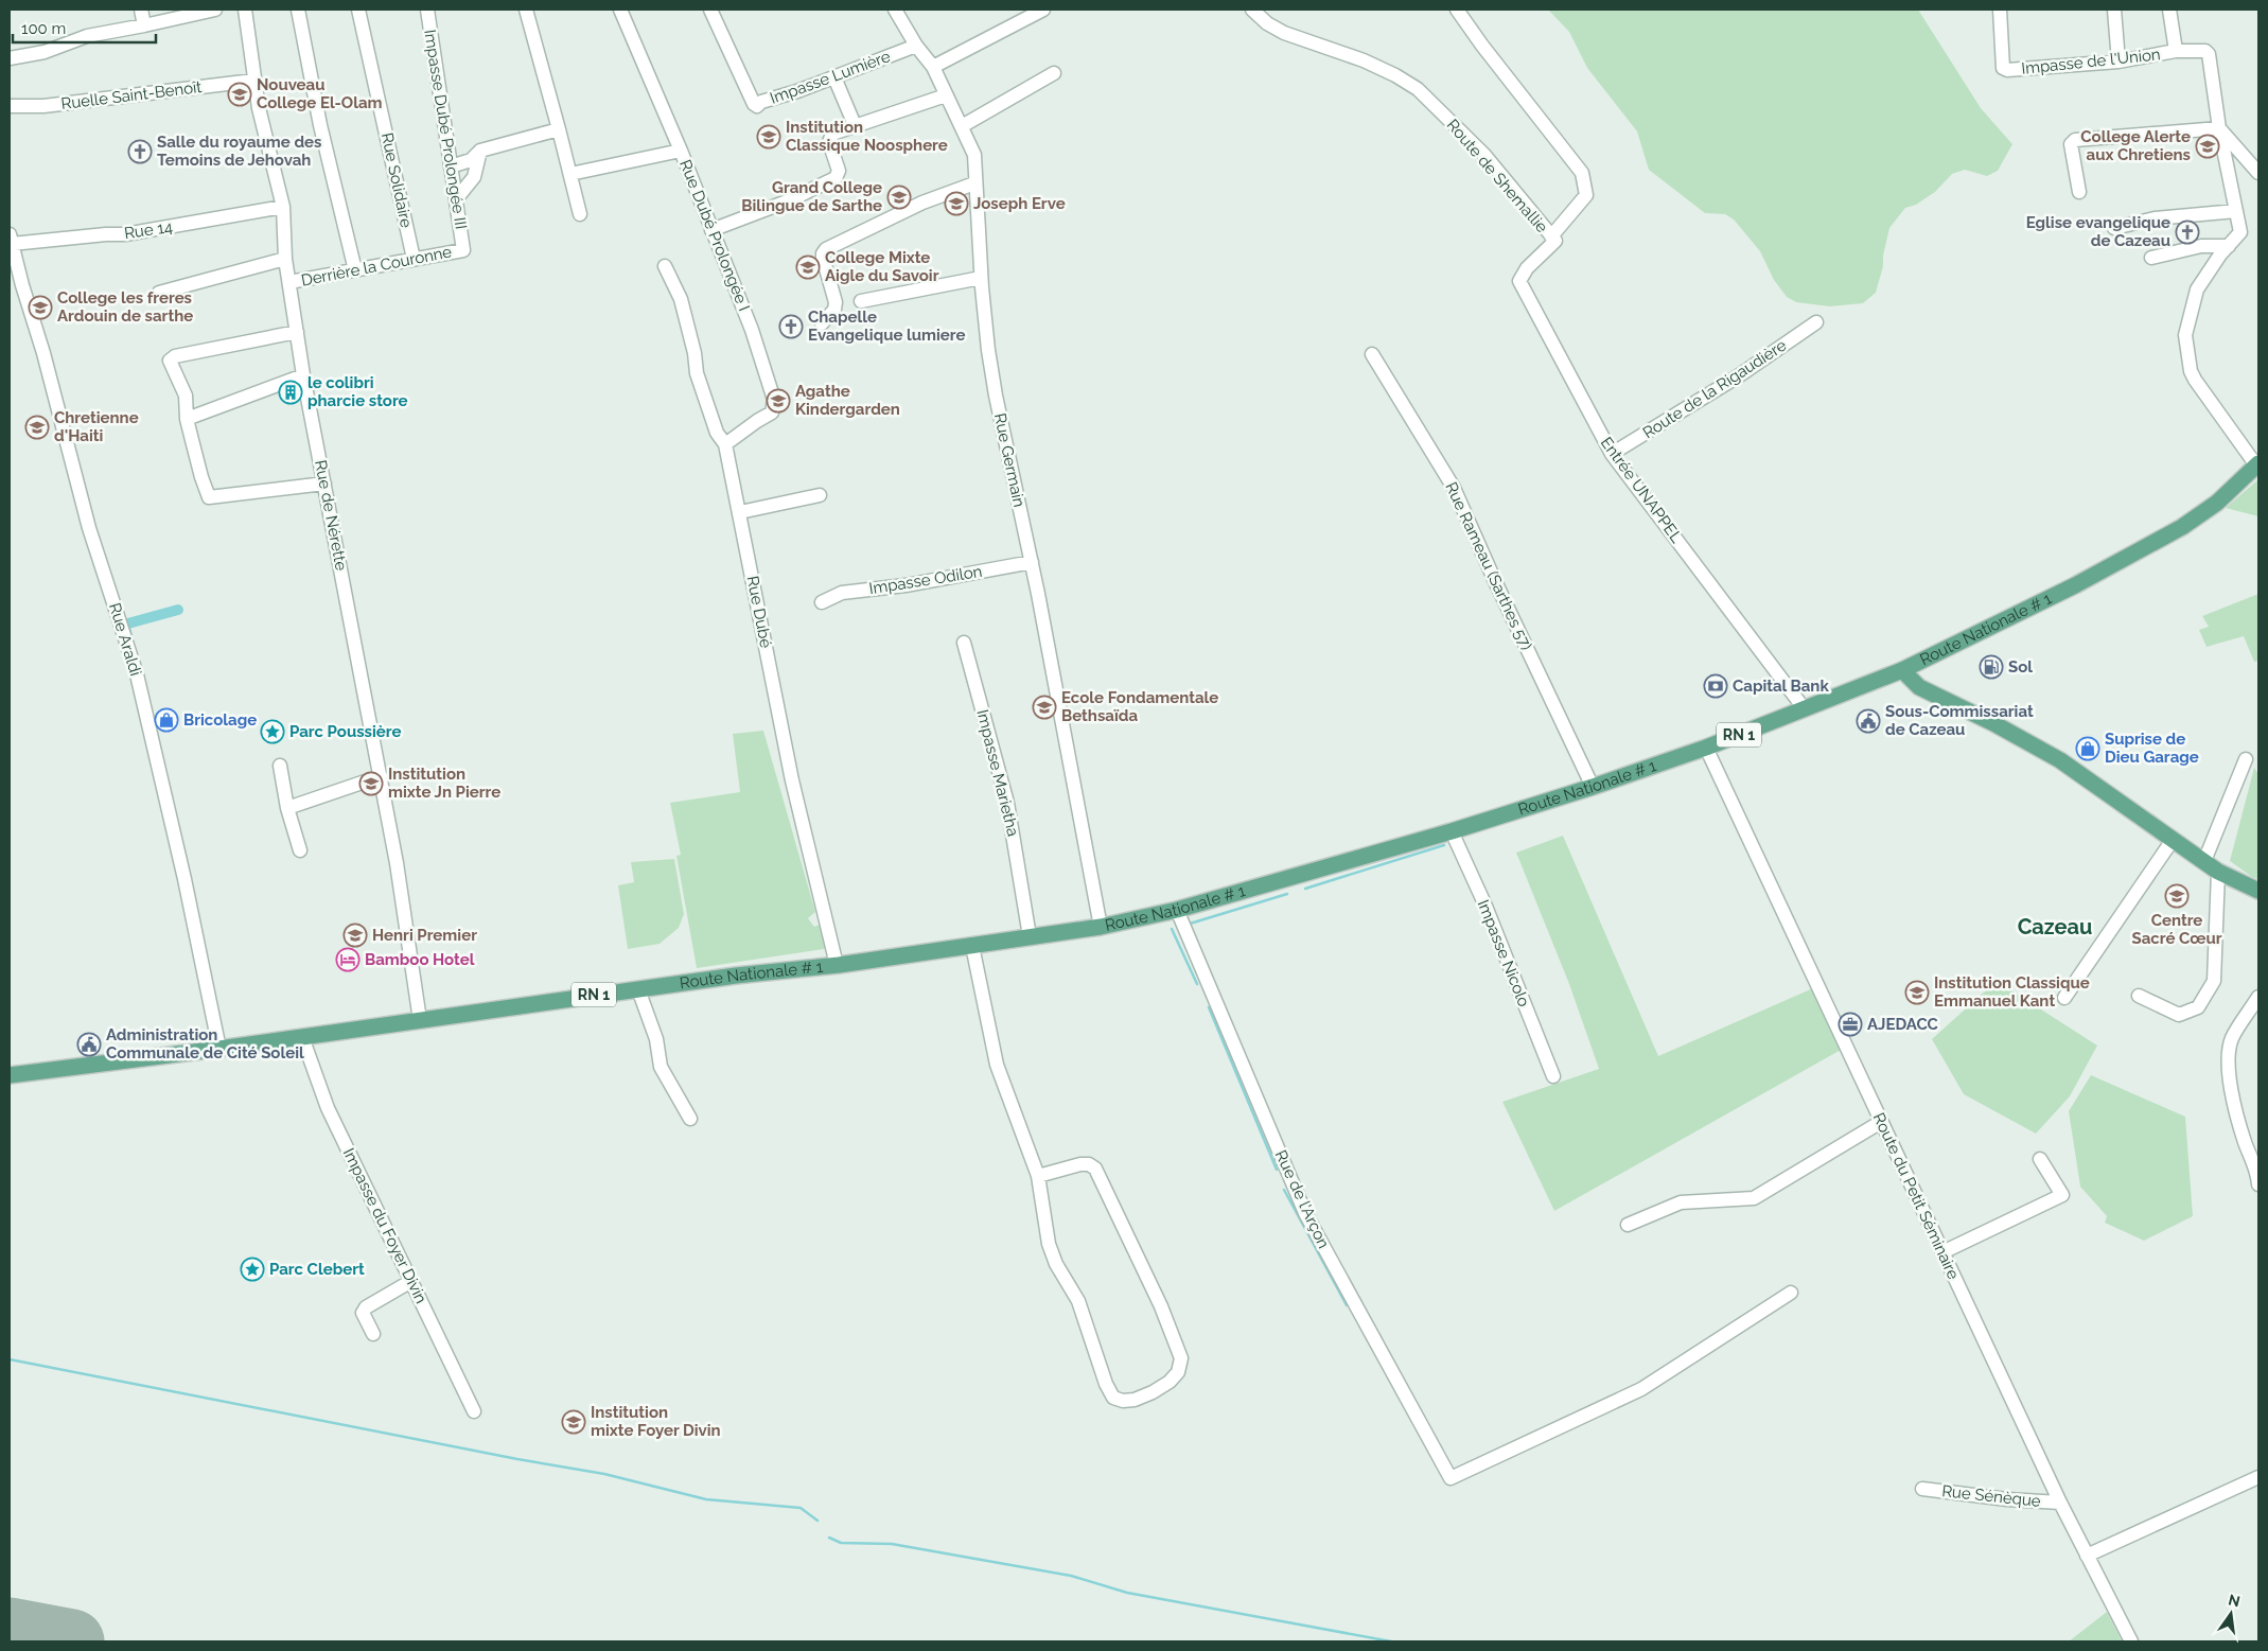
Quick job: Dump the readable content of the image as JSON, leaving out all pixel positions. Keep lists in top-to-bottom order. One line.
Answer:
{"streets":{"main road":["Route Nationale # 1","RN 1"],"street":["Impasse de l'Union","Impasse Lumière","Ruelle Saint-Benoît","Impasse Dubé Prolongée III","Route de Shemallie","Rue Solidaire","Rue 14","Rue Dubé Prolongée I","Derrière la Couronne","Route de la Rigaudière","Rue Germain","Entrée UNAPPEL","Rue de Nérette","Rue Rameau (Sarthes 57)","Impasse Odilon","Rue Dubé","Rue Araldi","Impasse Marietha","Impasse Nicolo","Route du Petit Séminaire","Rue de l'Arçon","Impasse du Foyer Divin","Rue Sénèque"]},"crossings":[["Impasse Lumière","Rue Germain"],["Ruelle Saint-Benoît","Rue de Nérette"],["Impasse Dubé Prolongée III","Derrière la Couronne"],["Route de Shemallie","Entrée UNAPPEL"],["Rue Solidaire","Derrière la Couronne"],["Rue 14","Rue de Nérette"],["Rue 14","Rue Araldi"],["Rue Dubé Prolongée I","Rue Dubé"],["Derrière la Couronne","Rue de Nérette"],["Route de la Rigaudière","Entrée UNAPPEL"],["Rue Germain","Impasse Odilon"],["Rue Germain","Route Nationale # 1"],["Entrée UNAPPEL","Route Nationale # 1"],["Rue de Nérette","Route Nationale # 1"],["Rue Rameau (Sarthes 57)","Route Nationale # 1"],["Rue Dubé","Route Nationale # 1"],["Route Nationale # 1","Rue Araldi"],["Route Nationale # 1","Impasse Marietha"],["Route Nationale # 1","Impasse Nicolo"],["Route Nationale # 1","Route du Petit Séminaire"],["Route Nationale # 1","Rue de l'Arçon"],["Route Nationale # 1","Impasse du Foyer Divin"],["Route du Petit Séminaire","Rue Sénèque"]],"districts":["Cazeau"],"places":{"school or university":["Nouveau College El-Olam","Institution Classique Noosphere","College Alerte aux Chretiens","Grand College Bilingue de Sarthe","Joseph Erve","College Mixte Aigle du Savoir","College les freres Ardouin de sarthe","Agathe Kindergarden","Chretienne d'Haiti","Ecole Fondamentale Bethsaïda","Institution mixte Jn Pierre","Centre Sacré Cœur","Henri Premier","Institution Classique Emmanuel Kant","Institution mixte Foyer Divin"],"church":["Salle du royaume des Temoins de Jehovah","Eglise evangelique de Cazeau","Chapelle Evangelique lumiere"],"building":["le colibri pharcie store"],"fuel station":["Sol"],"bank":["Capital Bank"],"shop":["Bricolage","Suprise de Dieu Garage"],"public building":["Sous-Commissariat de Cazeau","Administration Communale de Cité Soleil"],"place":["Parc Poussière","Parc Clebert"],"hotel":["Bamboo Hotel"],"office":["AJEDACC"]},"scale_bar":"100 m","north":"top"}
